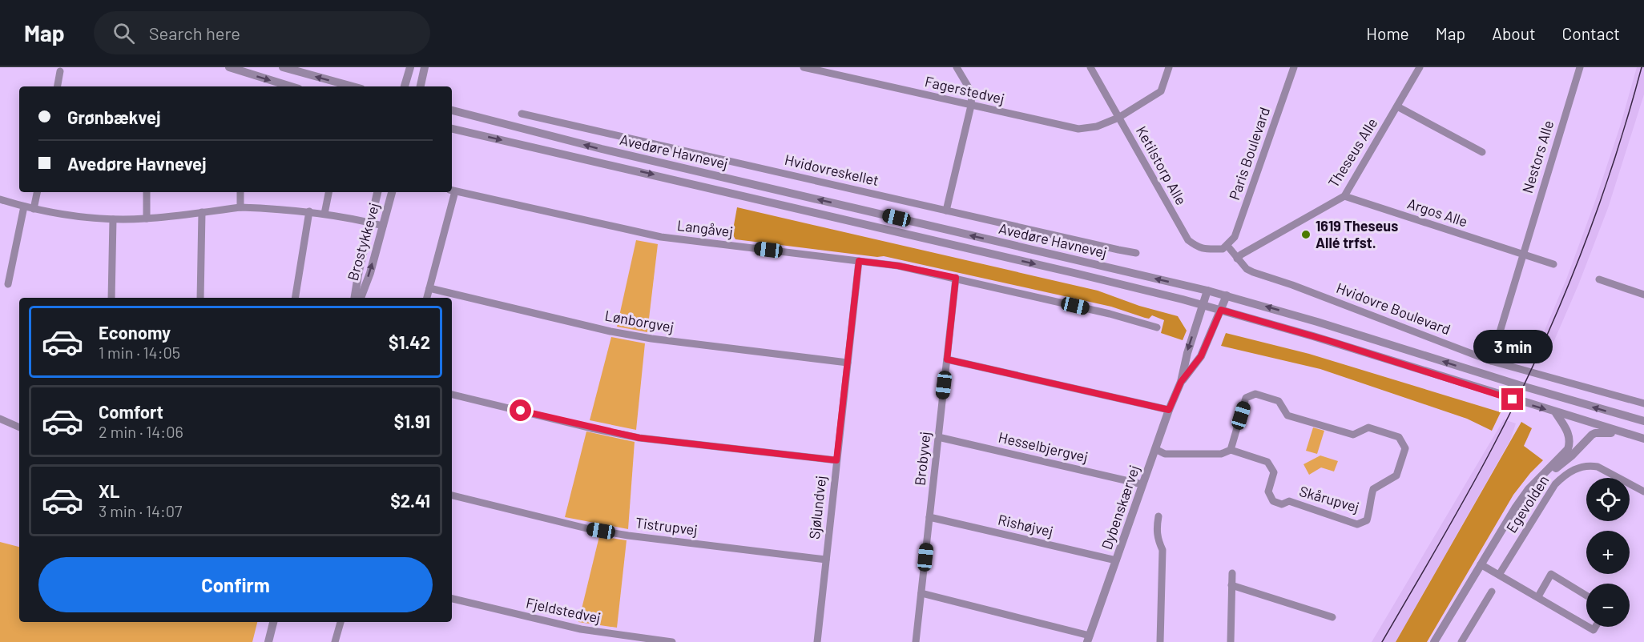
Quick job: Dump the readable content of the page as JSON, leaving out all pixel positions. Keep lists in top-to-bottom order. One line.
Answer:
{"streets":{"street":["Fagerstedvej","Avedøre Havnevej","Theseus Alle","Paris Boulevard","Nestors Alle","Ketilstorp Alle","Hvidovreskellet","Argos Alle","Langåvej","Brostykkevej","Hvidovre Boulevard","Lønborgvej","Hesselbjergvej","Brobyvej","Skårupvej","Egevolden","Sjølundvej","Dybenskærvej","Rishøjvej","Tistrupvej","Fjeldstedvej"]},"crossings":[["Fagerstedvej","Ketilstorp Alle"],["Avedøre Havnevej","Egevolden"],["Avedøre Havnevej","Dybenskærvej"],["Theseus Alle","Argos Alle"],["Theseus Alle","Hvidovre Boulevard"],["Paris Boulevard","Ketilstorp Alle"],["Paris Boulevard","Hvidovre Boulevard"],["Nestors Alle","Argos Alle"],["Nestors Alle","Hvidovre Boulevard"],["Ketilstorp Alle","Hvidovre Boulevard"],["Langåvej","Brobyvej"],["Langåvej","Sjølundvej"],["Lønborgvej","Sjølundvej"],["Hesselbjergvej","Brobyvej"],["Hesselbjergvej","Dybenskærvej"],["Brobyvej","Rishøjvej"],["Skårupvej","Dybenskærvej"],["Sjølundvej","Tistrupvej"],["Dybenskærvej","Rishøjvej"]],"places":["1619 Theseus Allé trfst."],"page":{"header":"Map","search":"Search here","nav":["Home","Map","About","Contact"],"banner":["Grønbækvej","Avedøre Havnevej"],"list":[{"name":"Economy","note":"1 min · 14:05","value":"$1.42"},{"name":"Comfort","note":"2 min · 14:06","value":"$1.91"},{"name":"XL","note":"3 min · 14:07","value":"$2.41"}],"bubble":"3 min","map_buttons":["+","−"],"buttons":"Confirm"}}
